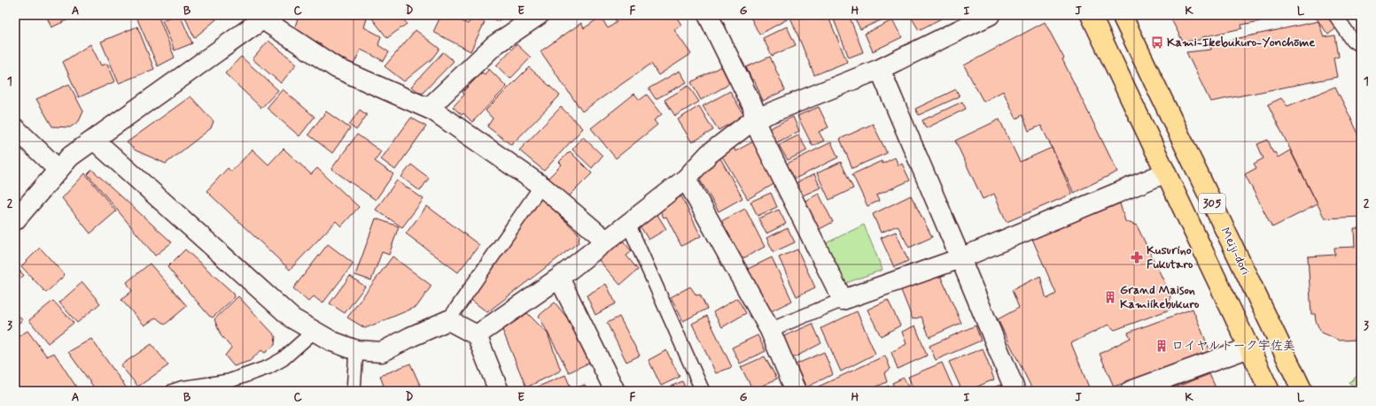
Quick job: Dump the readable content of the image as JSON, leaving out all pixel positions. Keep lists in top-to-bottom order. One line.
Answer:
{"streets":{"main road":["305","Meiji-dori"]},"places":{"bus stop":["Kami-Ikebukuro-Yonchōme"],"pharmacy":["Kusurino Fukutaro"],"building":["Grand Maison Kamiikebukuro","ロイヤルトーク宇佐美"]},"grid":{"columns":["A","B","C","D","E","F","G","H","I","J","K","L"],"rows":["1","2","3"]}}
